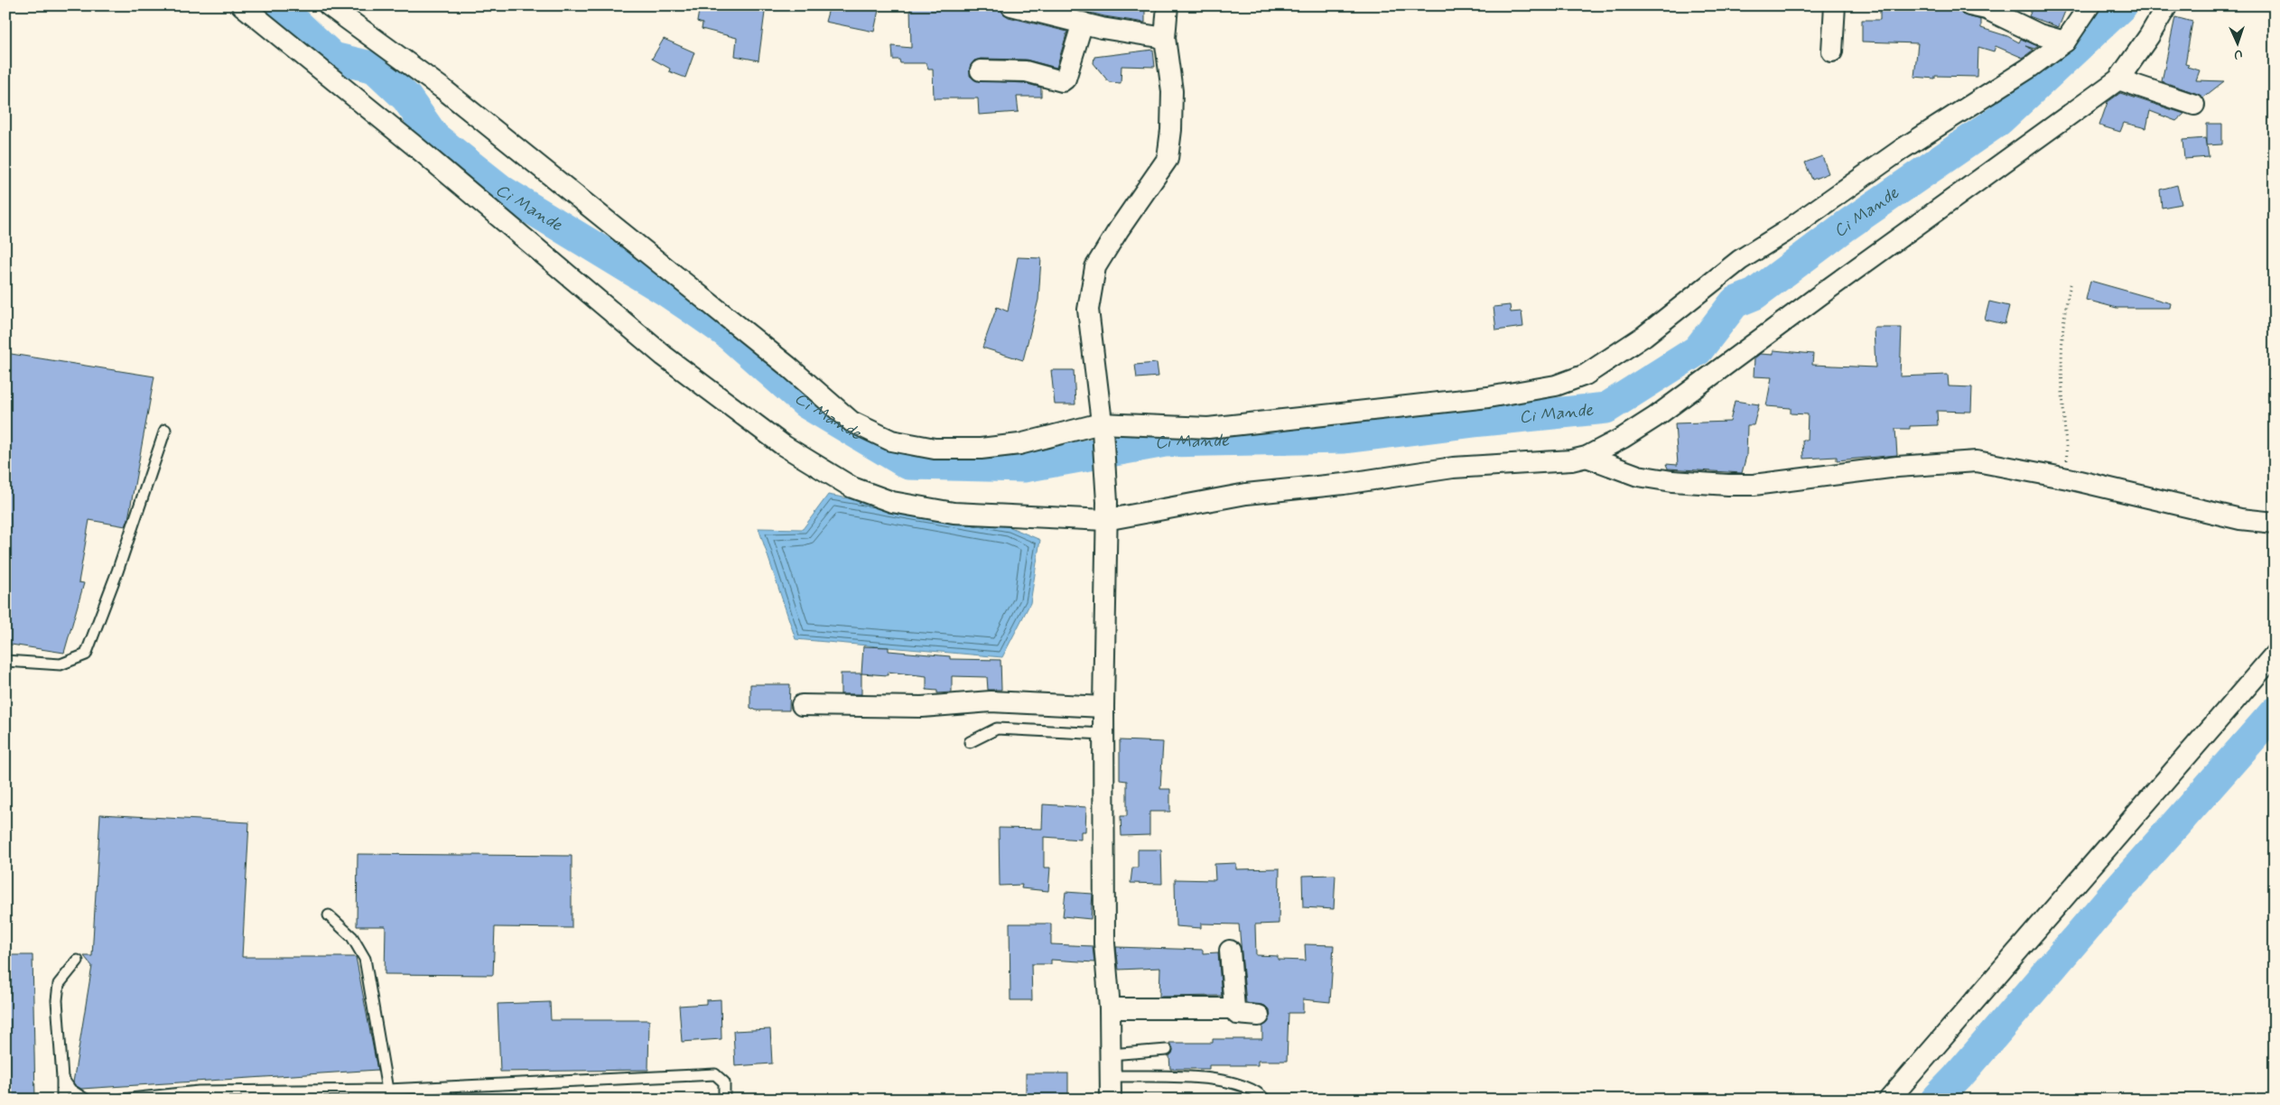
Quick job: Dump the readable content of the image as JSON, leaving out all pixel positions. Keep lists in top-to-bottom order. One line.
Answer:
{"water":["Ci Mande"],"north":"bottom"}
